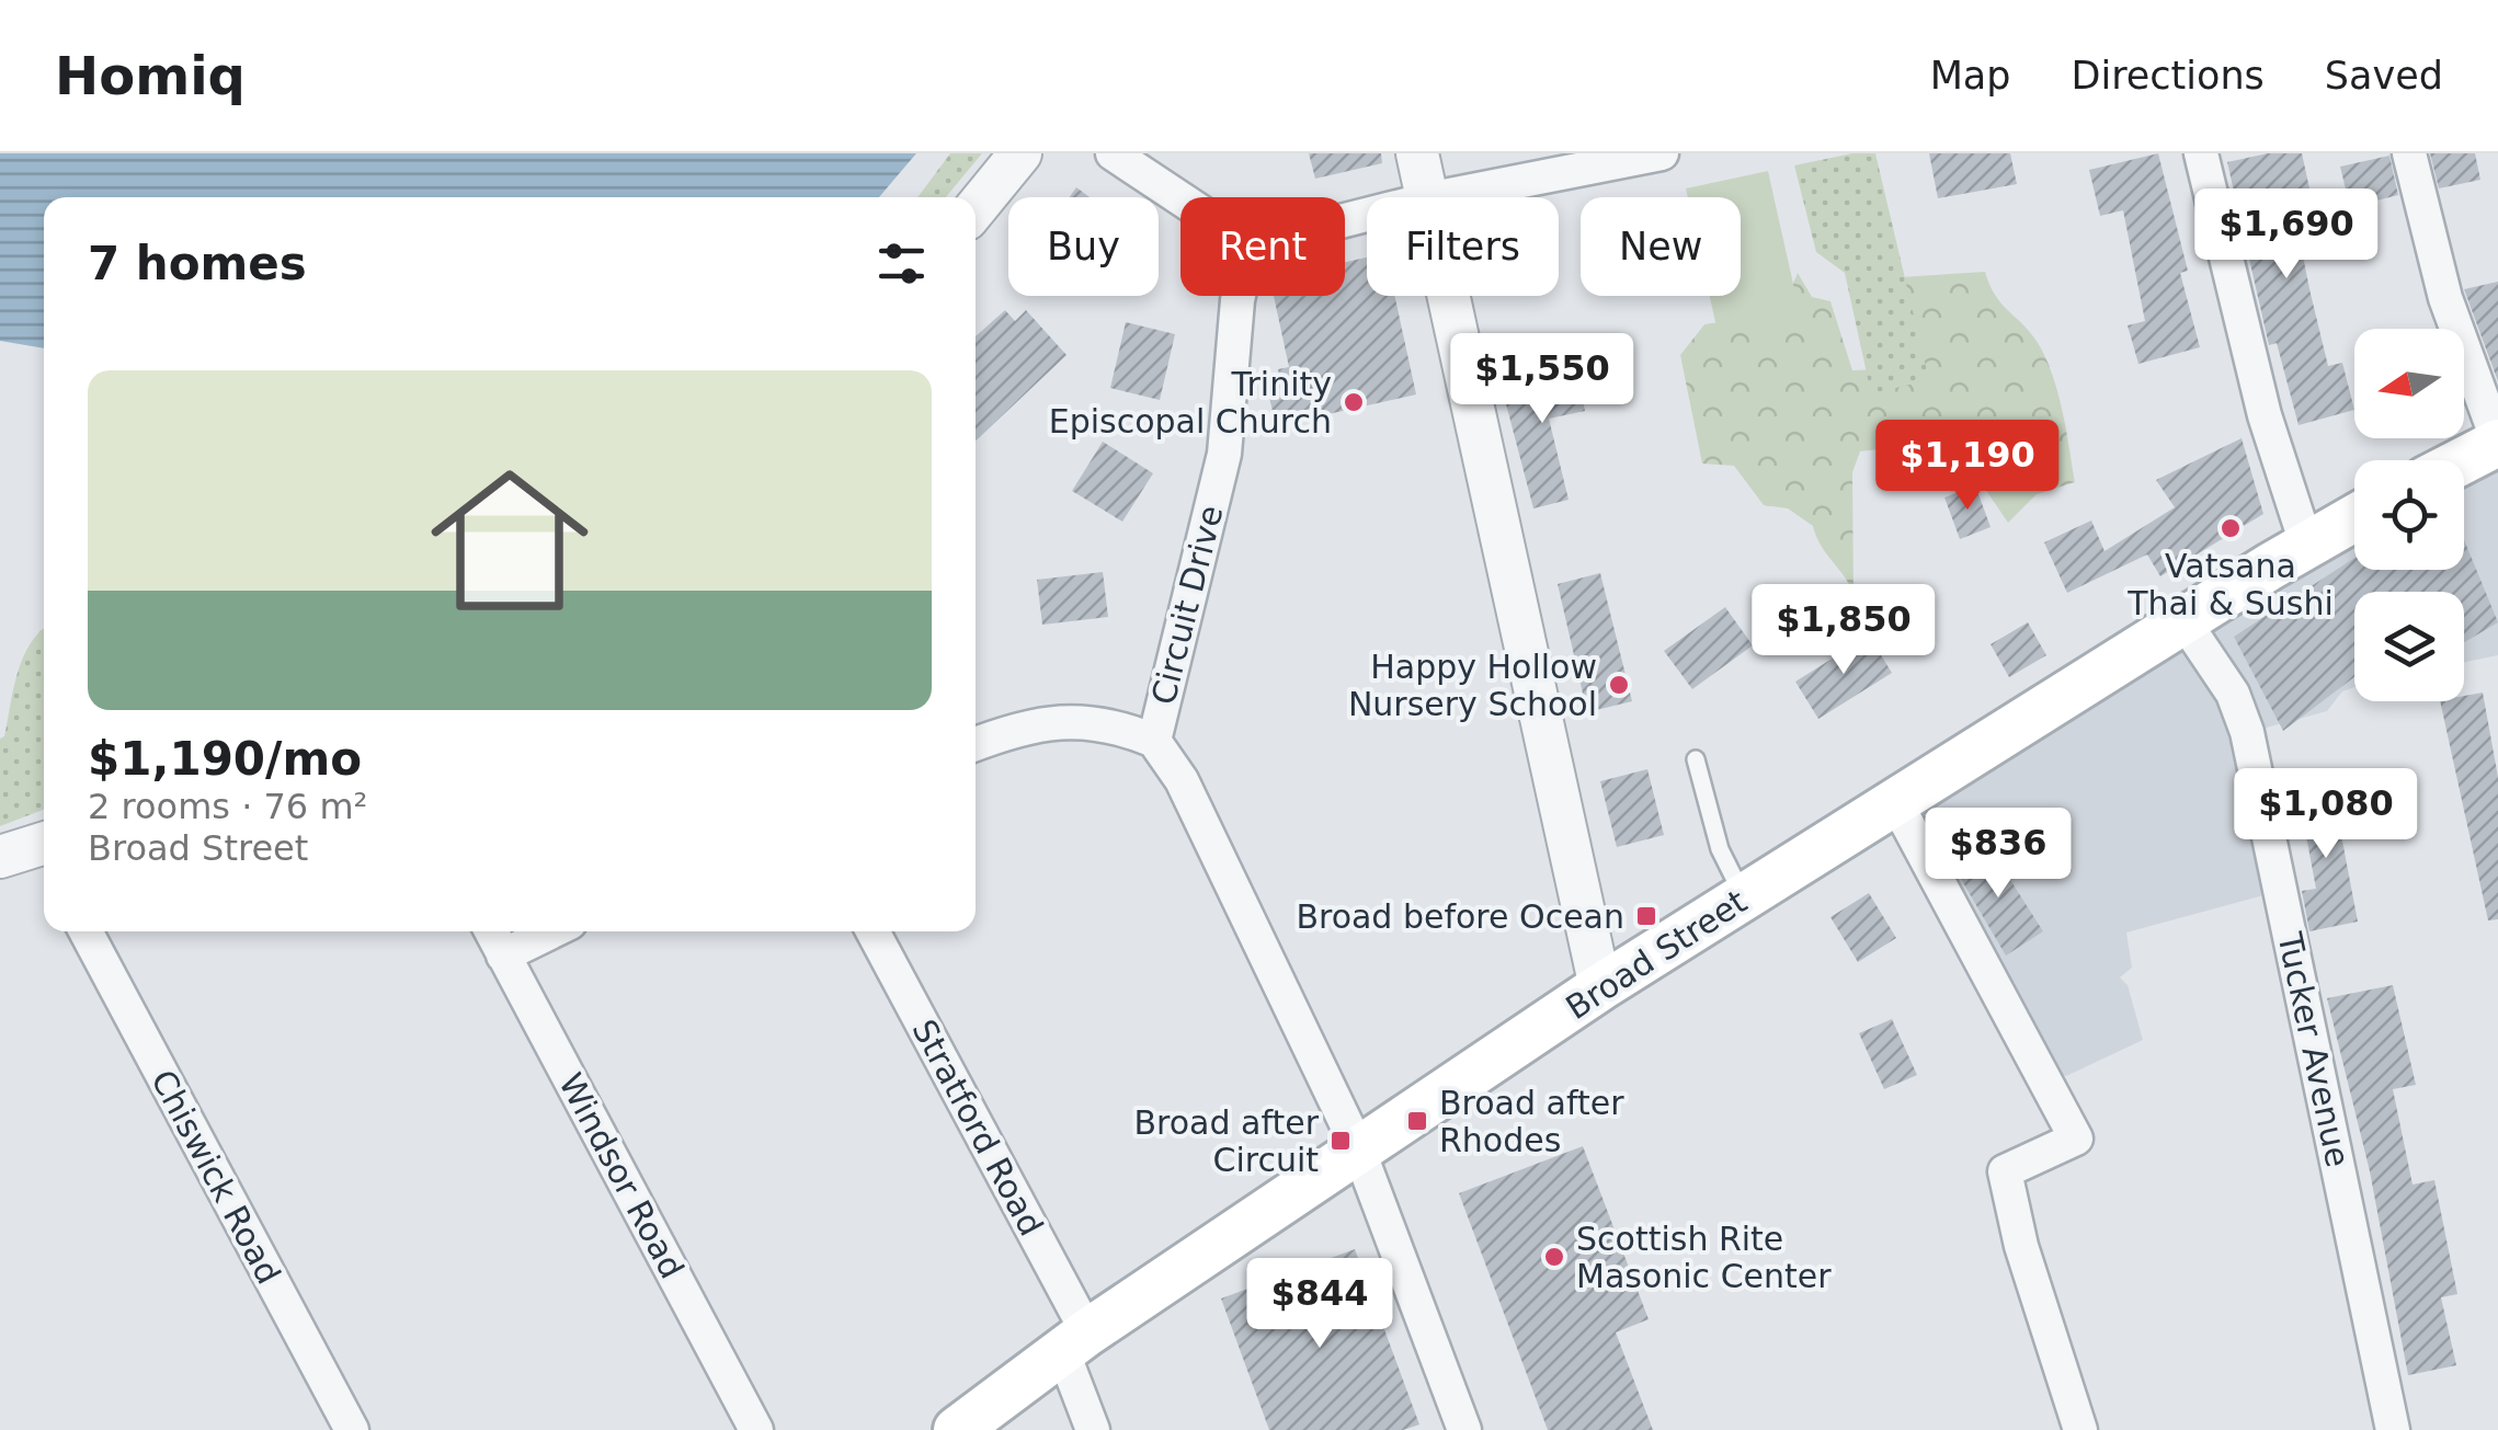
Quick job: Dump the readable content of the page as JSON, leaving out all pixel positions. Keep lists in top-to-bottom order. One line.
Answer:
{"streets":{"main road":["Broad Street"],"street":["Circuit Drive","Tucker Avenue","Stratford Road","Windsor Road","Chiswick Road"]},"crossings":[["Circuit Drive","Broad Street"],["Broad Street","Tucker Avenue"],["Broad Street","Stratford Road"]],"places":{"other":["Trinity Episcopal Church","Vatsana Thai & Sushi","Happy Hollow Nursery School","Scottish Rite Masonic Center"],"transit":["Broad before Ocean","Broad after Rhodes","Broad after Circuit"]},"north":"left","page":{"header":"Homiq","nav":["Map","Directions","Saved"],"price":["$1,690","$1,550","$1,190","$1,850","$1,080","$836","$844"],"chip":["Buy","Rent","Filters","New"],"heading":"7 homes","list":[{"name":"$1,190/mo","note":"2 rooms · 76 m² · Broad Street"}]}}
